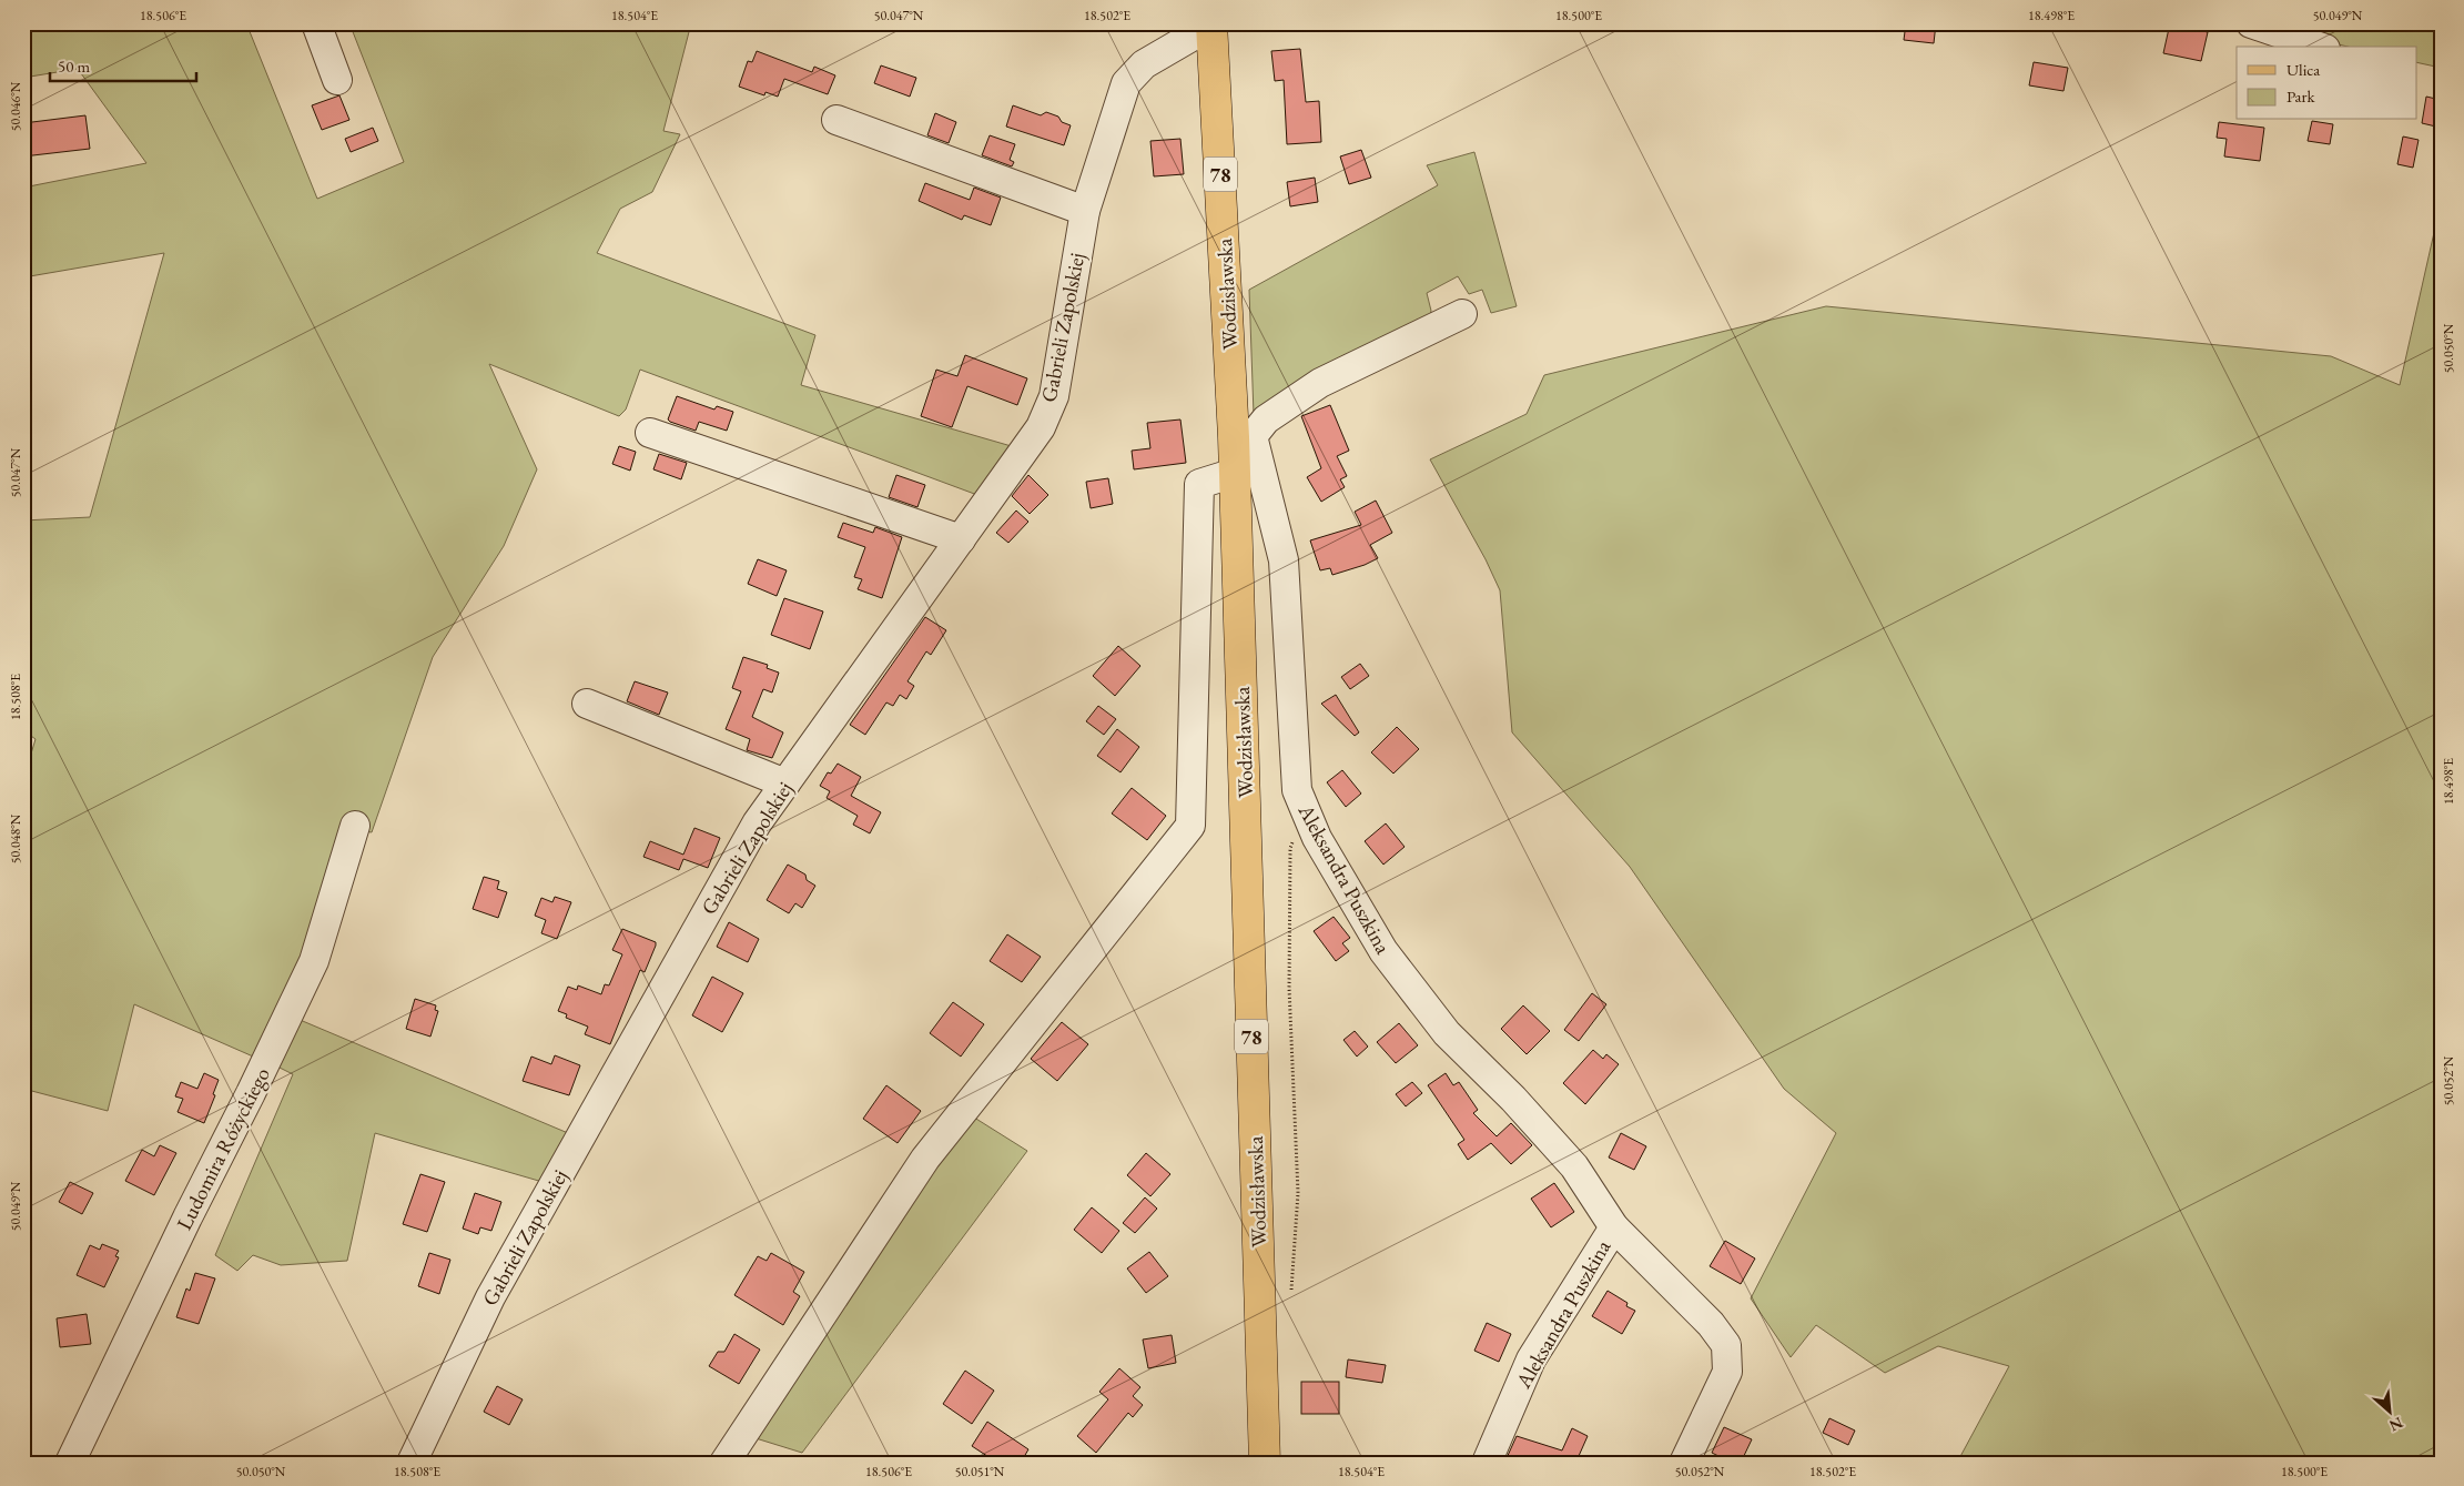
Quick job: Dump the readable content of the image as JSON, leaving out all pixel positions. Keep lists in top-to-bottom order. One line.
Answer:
{"streets":{"main road":["78","Wodzisławska"],"street":["Gabrieli Zapolskiej","Aleksandra Puszkina","Ludomira Różyckiego"]},"crossings":[["Wodzisławska","Gabrieli Zapolskiej"],["Wodzisławska","Aleksandra Puszkina"]],"legend":["Ulica","Park"],"scale_bar":"50 m","north":"bottom right","coordinates":["18.506°E","18.504°E","50.047°N","18.502°E","18.500°E","18.498°E","50.049°N","50.046°N","50.050°N","18.508°E","50.048°N","50.052°N","50.051°N"]}
